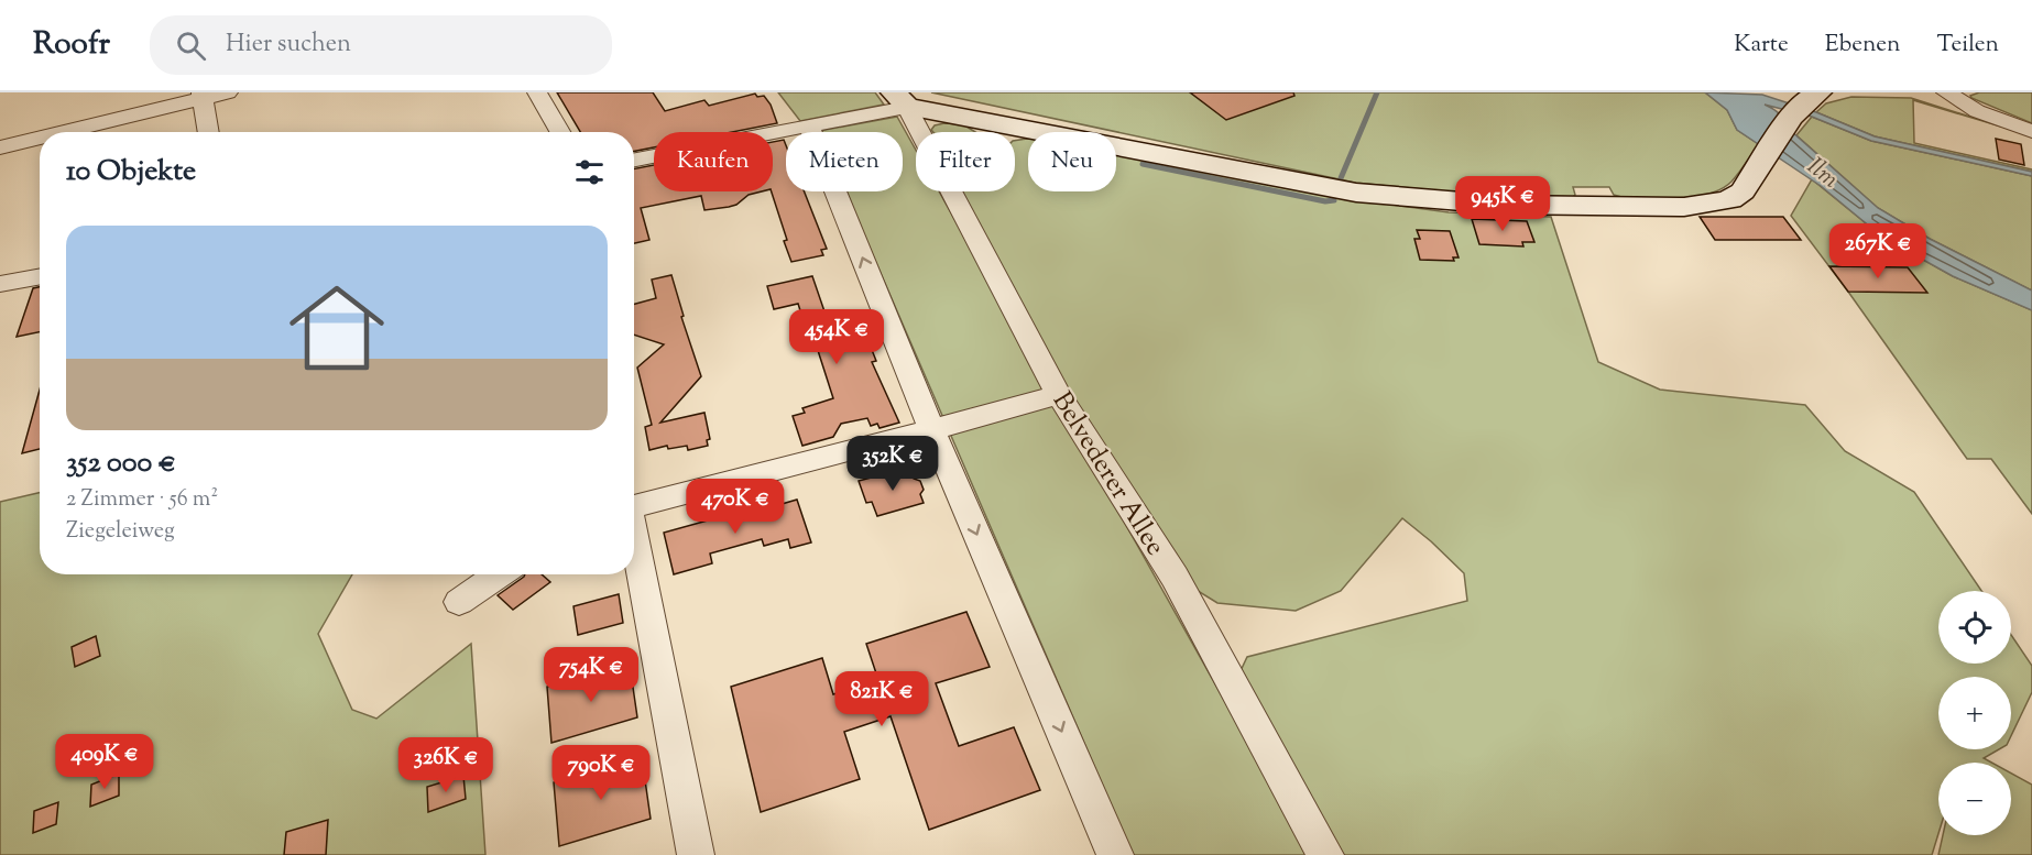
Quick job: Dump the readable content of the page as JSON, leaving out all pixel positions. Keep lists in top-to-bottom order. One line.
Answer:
{"streets":{"street":["Belvederer Allee"]},"water":["Ilm"],"page":{"header":"Roofr","search":"Hier suchen","nav":["Karte","Ebenen","Teilen"],"chip":["Kaufen","Mieten","Filter","Neu"],"heading":"10 Objekte","price":["945K €","267K €","454K €","352K €","470K €","754K €","821K €","409K €","326K €","790K €"],"list":[{"name":"352 000 €","note":"2 Zimmer · 56 m² · Ziegeleiweg"}],"map_buttons":["+","−"]}}
